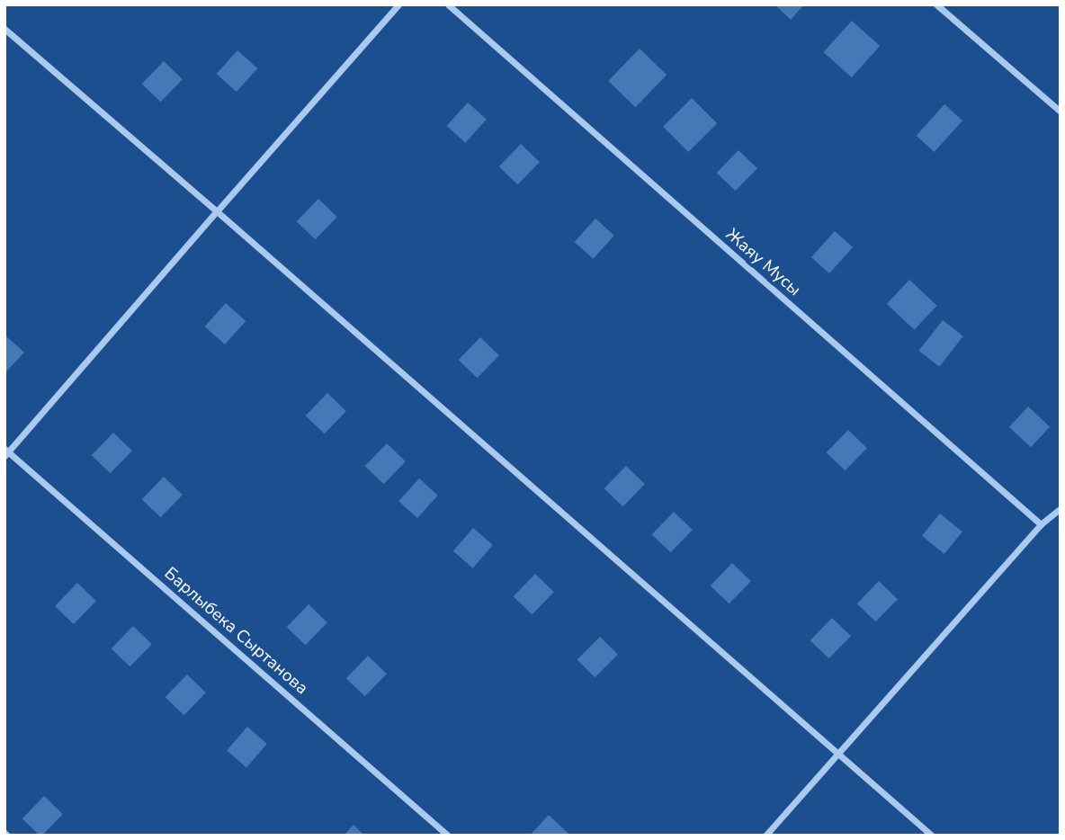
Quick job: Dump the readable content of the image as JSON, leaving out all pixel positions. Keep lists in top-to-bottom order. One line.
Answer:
{"streets":{"street":["Жаяу Мусы","Барлыбека Сыртанова"]}}
